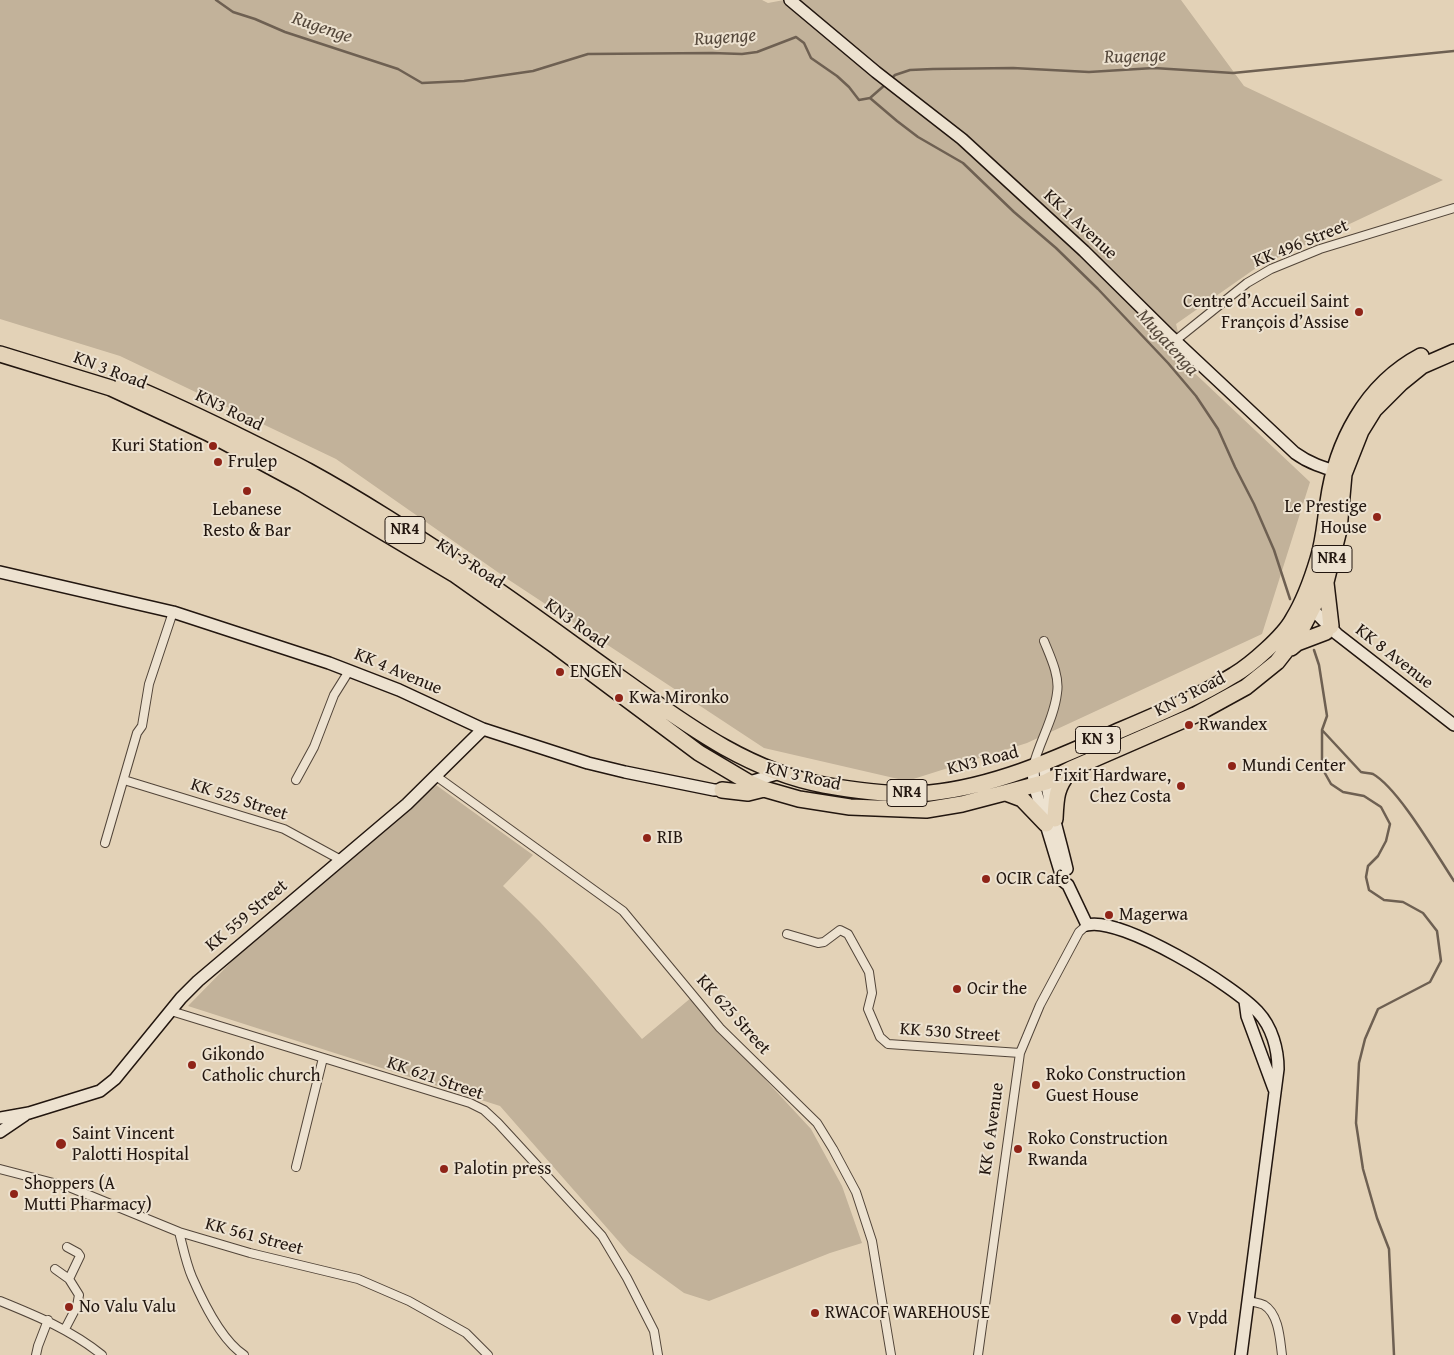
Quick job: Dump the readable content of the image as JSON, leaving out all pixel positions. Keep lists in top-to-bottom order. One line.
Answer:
{"streets":{"highway":["KN 3 Road","KN3 Road","NR4","KN 3"],"main road":["KK 1 Avenue","KK 8 Avenue","KK 4 Avenue","KK 559 Street"],"street":["KK 496 Street","KK 525 Street","KK 625 Street","KK 530 Street","KK 621 Street","KK 6 Avenue","KK 561 Street"]},"crossings":[["KK 1 Avenue","KK 496 Street"],["KK 1 Avenue","KN 3 Road"],["KN 3 Road","KN3 Road"],["KN 3 Road","KK 8 Avenue"],["KK 4 Avenue","KK 559 Street"],["KK 525 Street","KK 559 Street"],["KK 559 Street","KK 625 Street"],["KK 559 Street","KK 621 Street"],["KK 530 Street","KK 6 Avenue"]],"water":["Rugenge","Mugatenga"],"places":["Centre d’Accueil Saint François d’Assise","Kuri Station","Frulep","Lebanese Resto & Bar","Le Prestige House","ENGEN","Kwa Mironko","Rwandex","Mundi Center","Fixit Hardware, Chez Costa","RIB","OCIR Cafe","Magerwa","Ocir the","Gikondo Catholic church","Roko Construction Guest House","Saint Vincent Palotti Hospital","Roko Construction Rwanda","Palotin press","Shoppers (A Mutti Pharmacy)","No Valu Valu","RWACOF WAREHOUSE","Vpdd"]}
